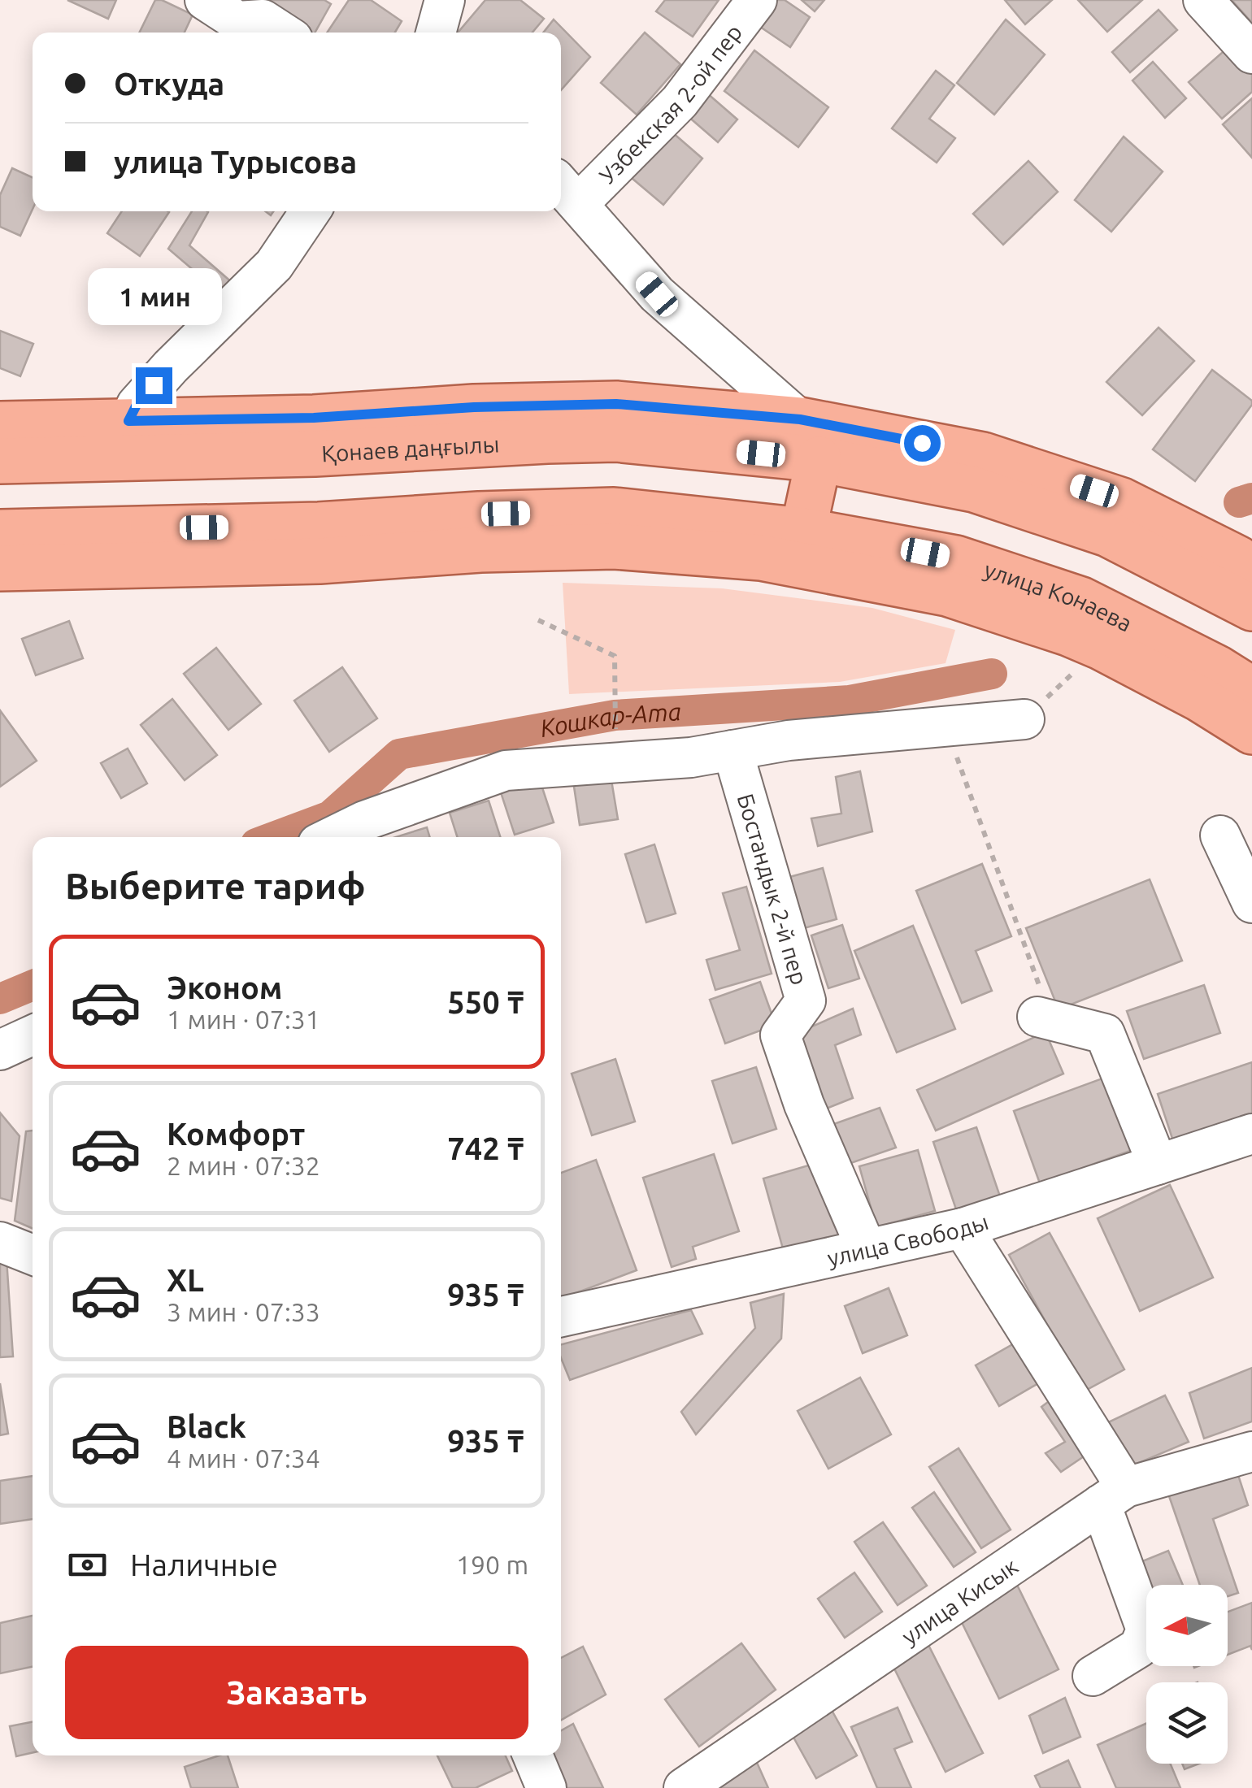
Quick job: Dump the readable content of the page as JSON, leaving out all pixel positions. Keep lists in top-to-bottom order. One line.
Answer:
{"streets":{"main road":["Қонаев даңғылы","улица Конаева"],"street":["Узбекская 2-ой пер","Бостандык 2-й пер","улица Свободы","улица Кисык"]},"crossings":[["Бостандык 2-й пер","улица Свободы"]],"water":["Кошкар-Ата"],"north":"left","page":{"banner":["Откуда","улица Турысова"],"bubble":"1 мин","heading":"Выберите тариф","list":[{"name":"Эконом","note":"1 мин · 07:31","value":"550 ₸"},{"name":"Комфорт","note":"2 мин · 07:32","value":"742 ₸"},{"name":"XL","note":"3 мин · 07:33","value":"935 ₸"},{"name":"Black","note":"4 мин · 07:34","value":"935 ₸"}],"pay":["Наличные","190 m"],"buttons":"Заказать"}}
